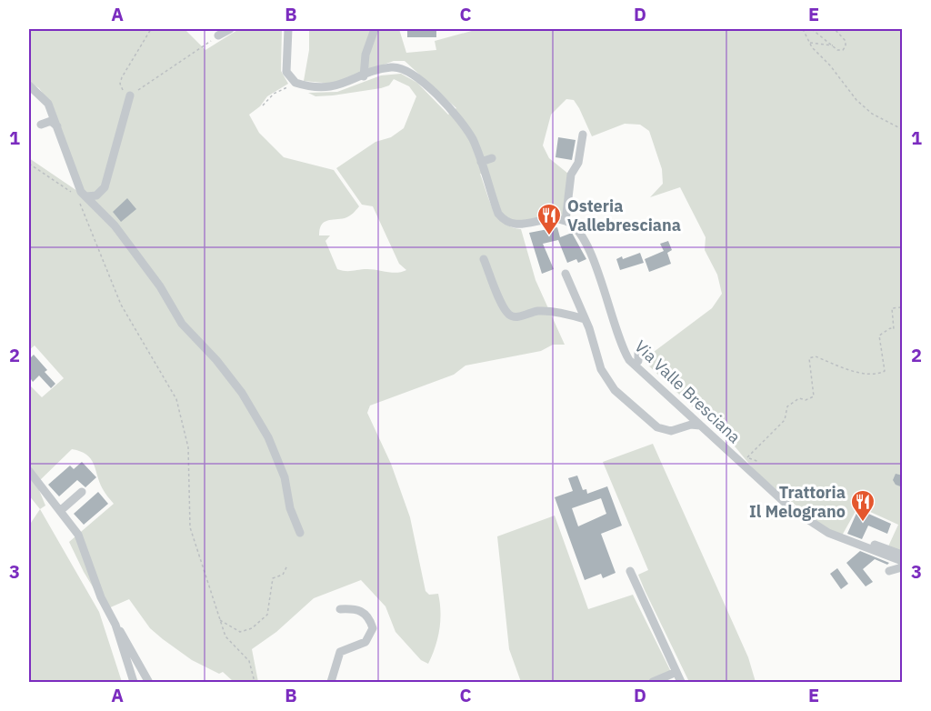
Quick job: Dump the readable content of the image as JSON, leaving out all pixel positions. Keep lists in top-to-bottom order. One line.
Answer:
{"streets":{"street":["Via Valle Bresciana"]},"places":{"restaurant":["Osteria Vallebresciana","Trattoria Il Melograno"]},"grid":{"columns":["A","B","C","D","E"],"rows":["1","2","3"]}}
